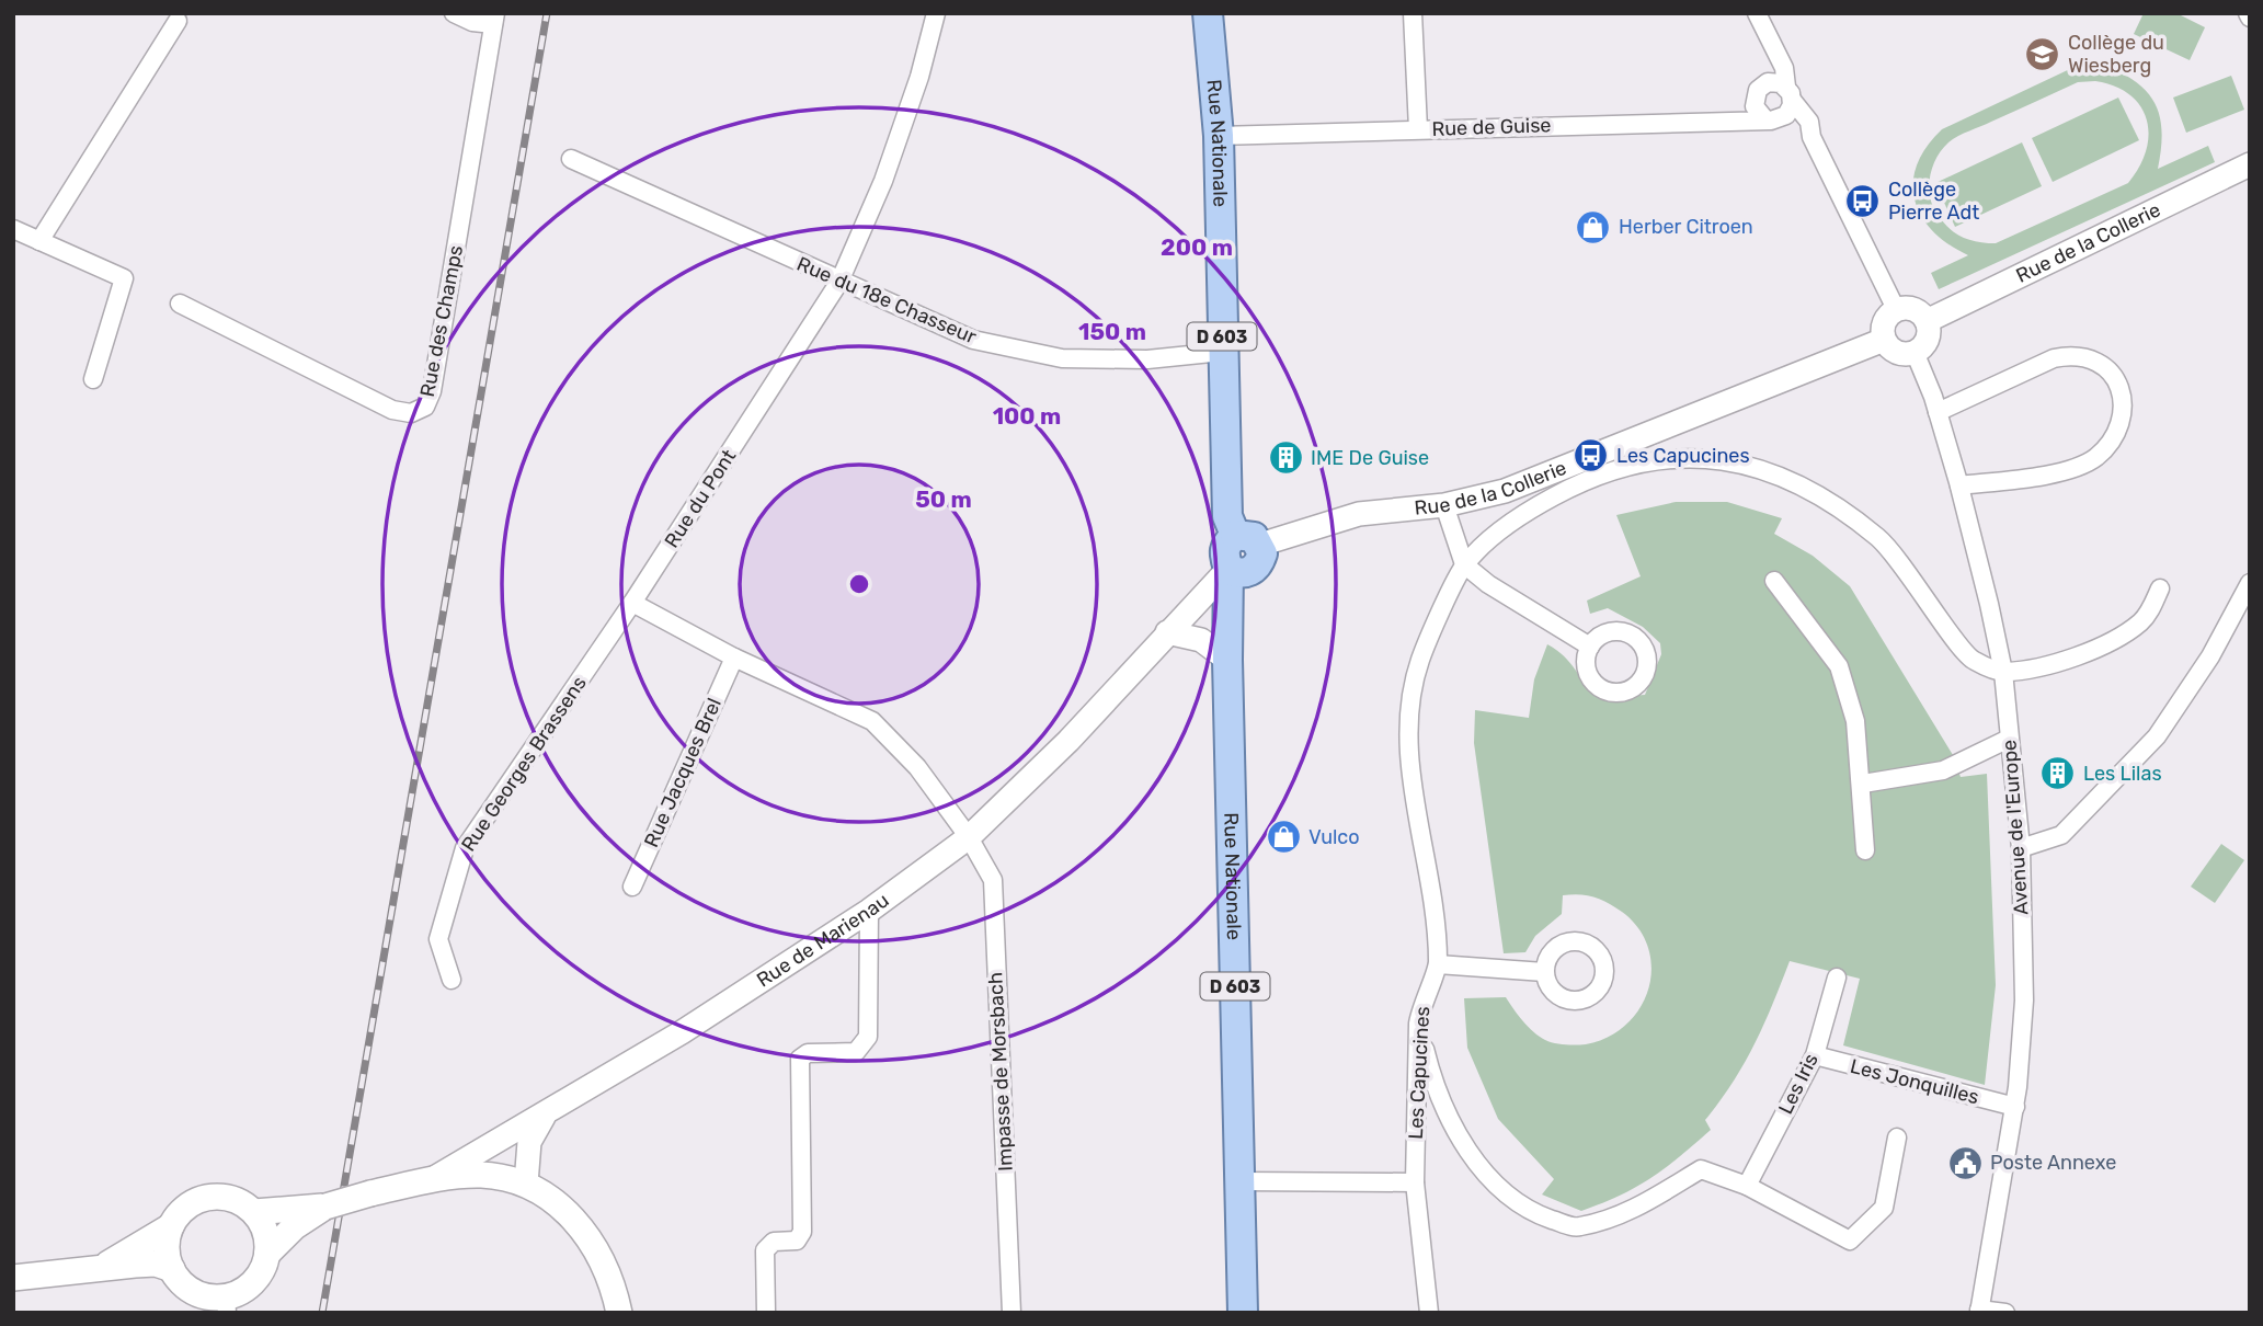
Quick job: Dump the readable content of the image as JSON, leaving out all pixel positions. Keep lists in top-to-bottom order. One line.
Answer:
{"streets":{"main road":["Rue Nationale","D 603"],"street":["Rue de Guise","Rue de la Collerie","Rue du 18e Chasseur","Rue des Champs","Rue du Pont","Rue Georges Brassens","Rue Jacques Brel","Avenue de l'Europe","Rue de Marienau","Impasse de Morsbach","Les Capucines","Les Jonquilles","Les Iris"]},"crossings":[["Rue de Guise","Rue Nationale"],["Rue Nationale","Rue de la Collerie"],["Rue Nationale","Rue du 18e Chasseur"],["Rue Nationale","Rue de Marienau"],["Rue de la Collerie","Avenue de l'Europe"],["Rue de la Collerie","Rue de Marienau"],["Rue du 18e Chasseur","Rue du Pont"],["Rue du Pont","Rue Georges Brassens"],["Avenue de l'Europe","Les Capucines"],["Avenue de l'Europe","Les Jonquilles"],["Rue de Marienau","Impasse de Morsbach"],["Les Jonquilles","Les Iris"]],"places":{"school or university":["Collège du Wiesberg"],"bus stop":["Collège Pierre Adt","Les Capucines"],"shop":["Herber Citroen","Vulco"],"building":["IME De Guise","Les Lilas"],"public building":["Poste Annexe"]},"rings":["200 m","150 m","100 m","50 m"]}
